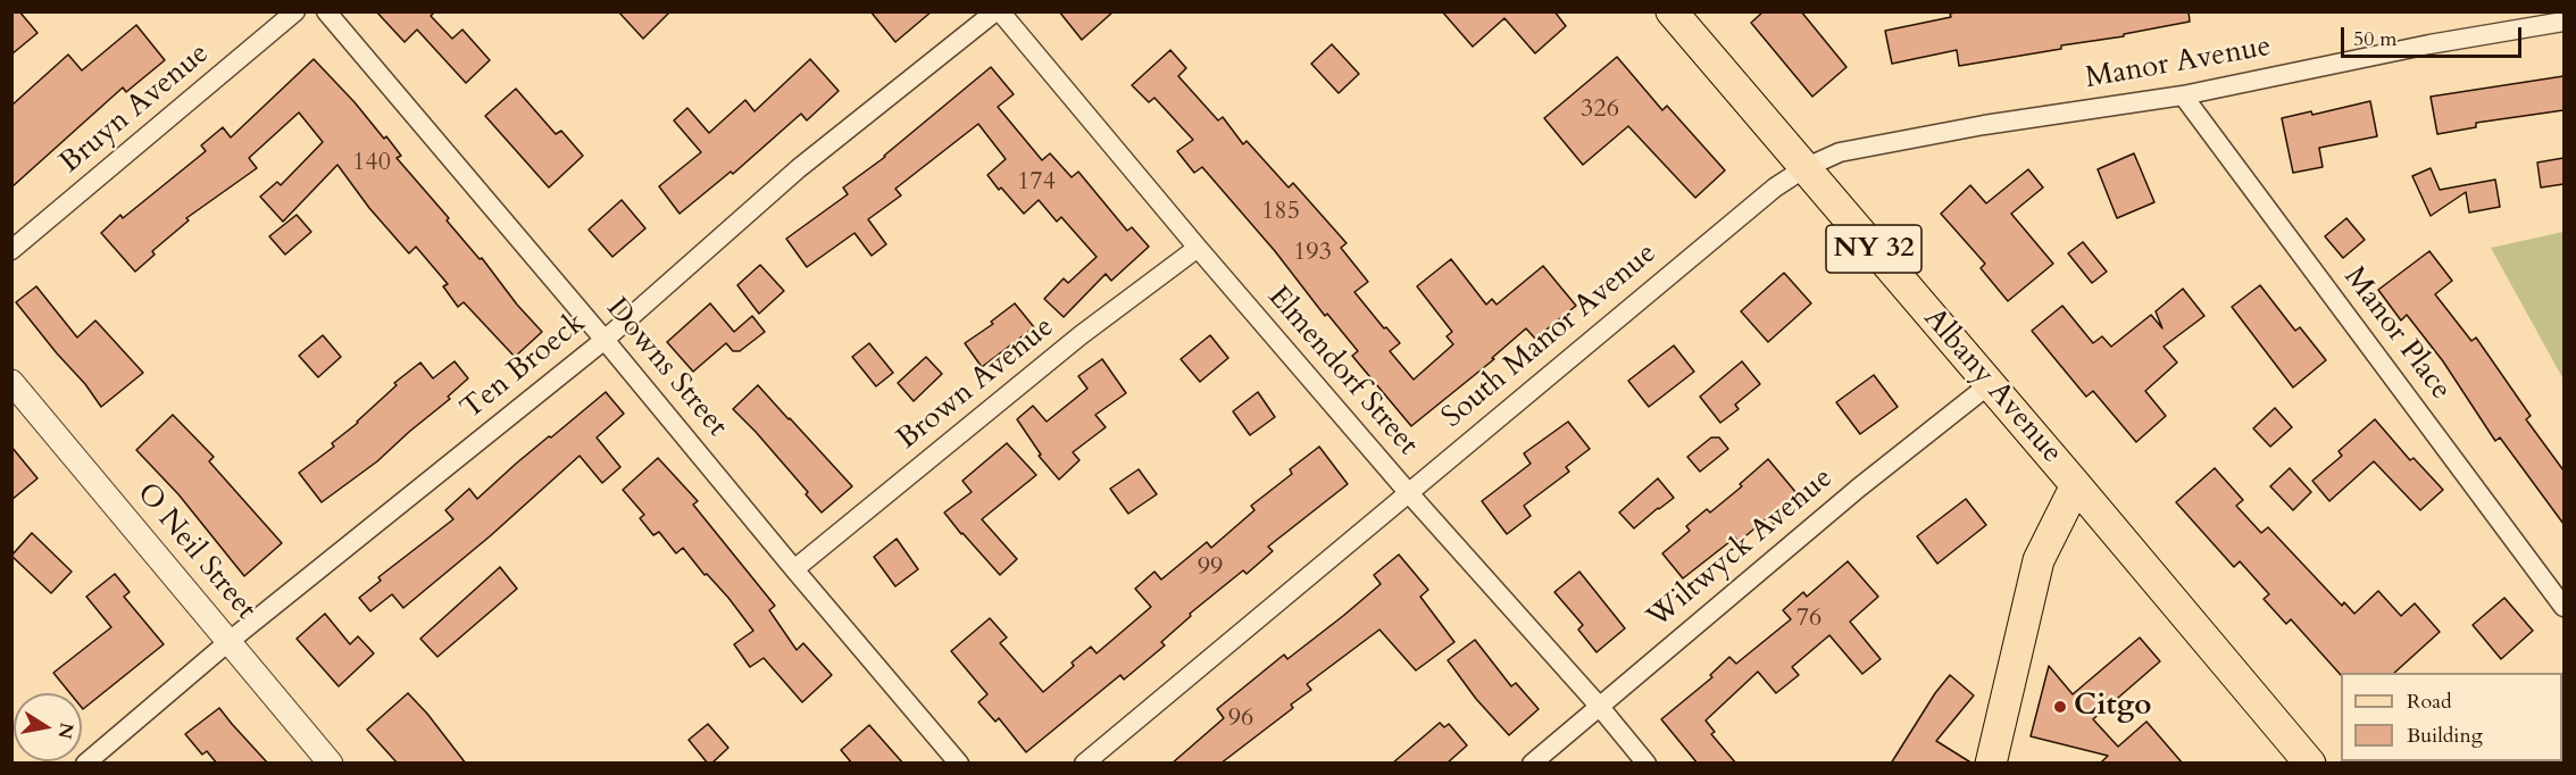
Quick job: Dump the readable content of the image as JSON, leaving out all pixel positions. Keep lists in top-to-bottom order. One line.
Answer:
{"streets":{"main road":["NY 32","Albany Avenue"],"street":["Manor Avenue","Bruyn Avenue","Manor Place","South Manor Avenue","Ten Broeck","Downs Street","Elmendorf Street","Brown Avenue","Wiltwyck Avenue","O Neil Street"]},"crossings":[["Manor Avenue","Manor Place"],["Manor Avenue","South Manor Avenue"],["Manor Avenue","Albany Avenue"],["South Manor Avenue","Elmendorf Street"],["South Manor Avenue","Albany Avenue"],["Ten Broeck","Downs Street"],["Ten Broeck","Elmendorf Street"],["Ten Broeck","O Neil Street"],["Downs Street","Brown Avenue"],["Elmendorf Street","Brown Avenue"],["Elmendorf Street","Wiltwyck Avenue"],["Albany Avenue","Wiltwyck Avenue"]],"places":["Citgo"],"house_numbers":["326","140","174","185","193","99","76","96"],"legend":["Road","Building"],"scale_bar":"50 m","north":"right"}
